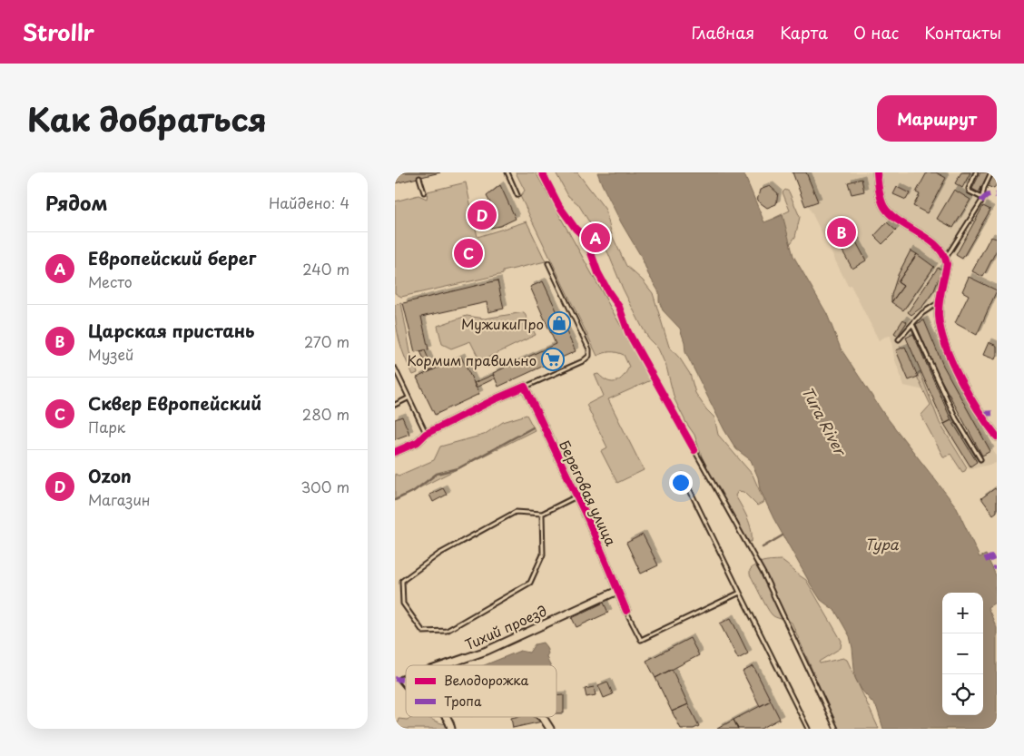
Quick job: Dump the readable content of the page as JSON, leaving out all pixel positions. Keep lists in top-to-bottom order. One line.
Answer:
{"streets":{"street":["Береговая улица","Тихий проезд"]},"crossings":[["Береговая улица","Тихий проезд"]],"water":["Tura River","Тура"],"places":{"shop":["МужикиПро"],"supermarket":["Кормим правильно"]},"legend":["Велодорожка","Тропа"],"page":{"header":"Strollr","nav":["Главная","Карта","О нас","Контакты"],"title":"Как добраться","buttons":"Маршрут","heading":["Рядом","Найдено: 4"],"pins":["D","B","A","C"],"list":[{"mark":"A","name":"Европейский берег","note":"Место","value":"240 m"},{"mark":"B","name":"Царская пристань","note":"Музей","value":"270 m"},{"mark":"C","name":"Сквер Европейский","note":"Парк","value":"280 m"},{"mark":"D","name":"Ozon","note":"Магазин","value":"300 m"}],"map_buttons":["+","−"]}}
